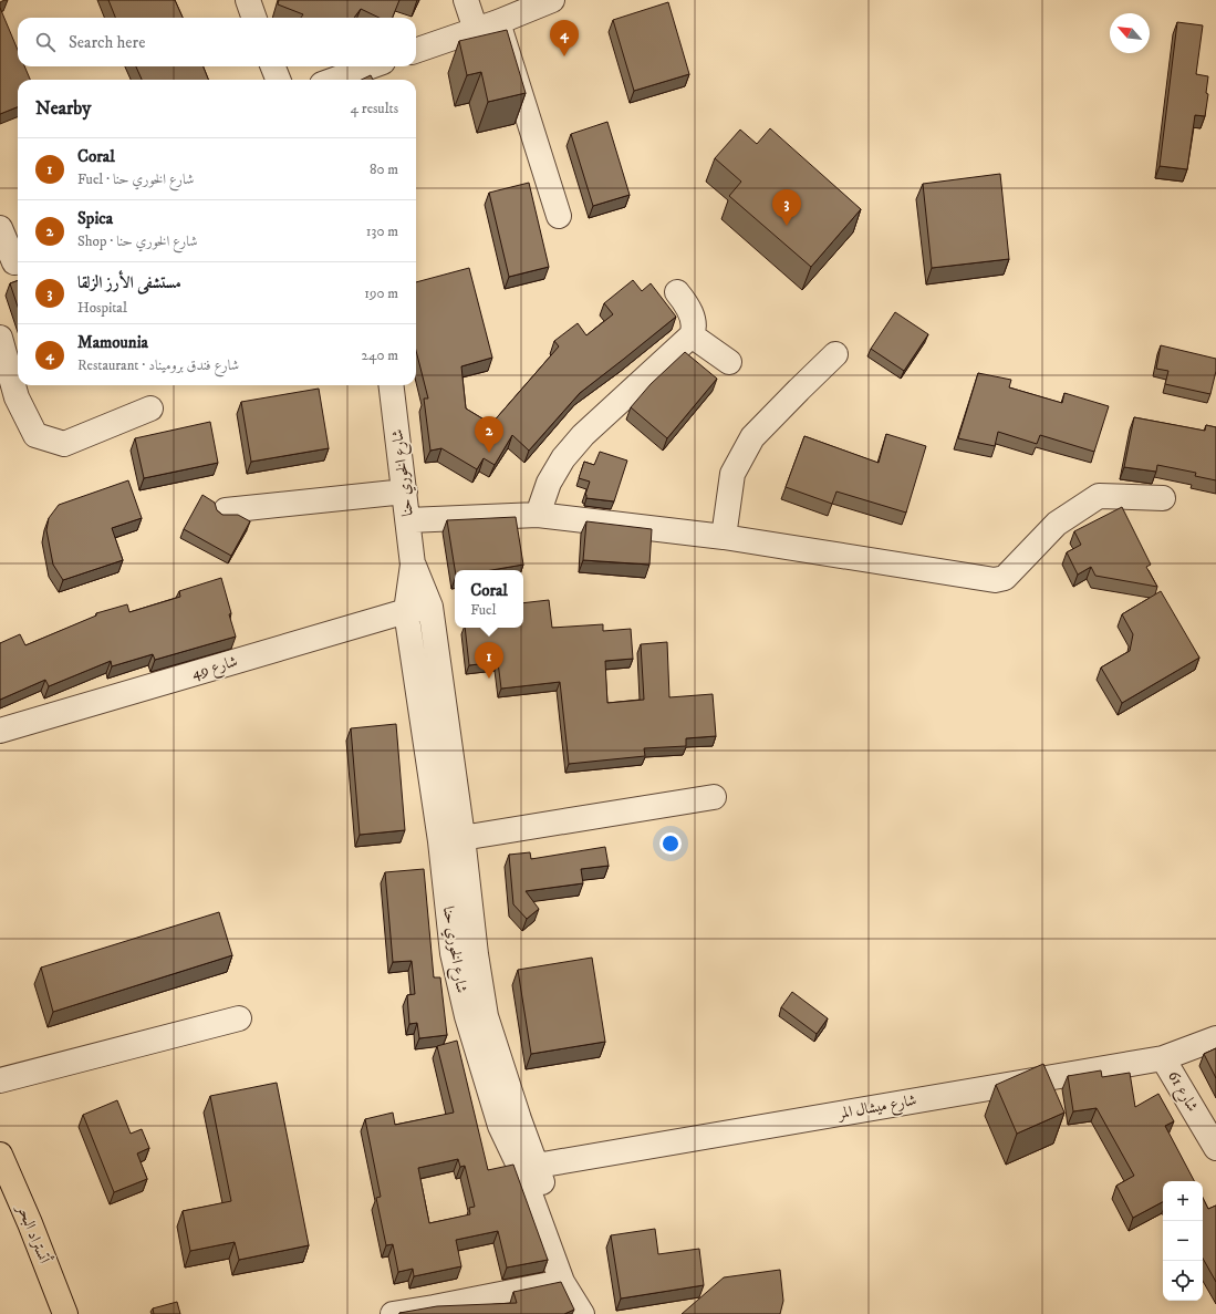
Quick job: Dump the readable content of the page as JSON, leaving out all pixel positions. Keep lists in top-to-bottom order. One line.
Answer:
{"streets":{"highway":["أتستراد البحر"],"street":["شارع الخوري حنا","شارع 49","شارع 61","شارع ميشال المر"]},"crossings":[["شارع الخوري حنا","شارع 49"],["شارع الخوري حنا","شارع ميشال المر"],["شارع 61","شارع ميشال المر"]],"north":"top left","page":{"search":"Search here","pins":["4","3","2","1"],"heading":["Nearby","4 results"],"list":[{"mark":"1","name":"Coral","note":"Fuel · شارع الخوري حنا","value":"80 m"},{"mark":"2","name":"Spica","note":"Shop · شارع الخوري حنا","value":"130 m"},{"mark":"3","name":"مستشفى الأرز الزلقا","note":"Hospital","value":"190 m"},{"mark":"4","name":"Mamounia","note":"Restaurant · شارع فندق بروميناد","value":"240 m"}],"popup":["Coral","Fuel"],"map_buttons":["+","−"]}}
